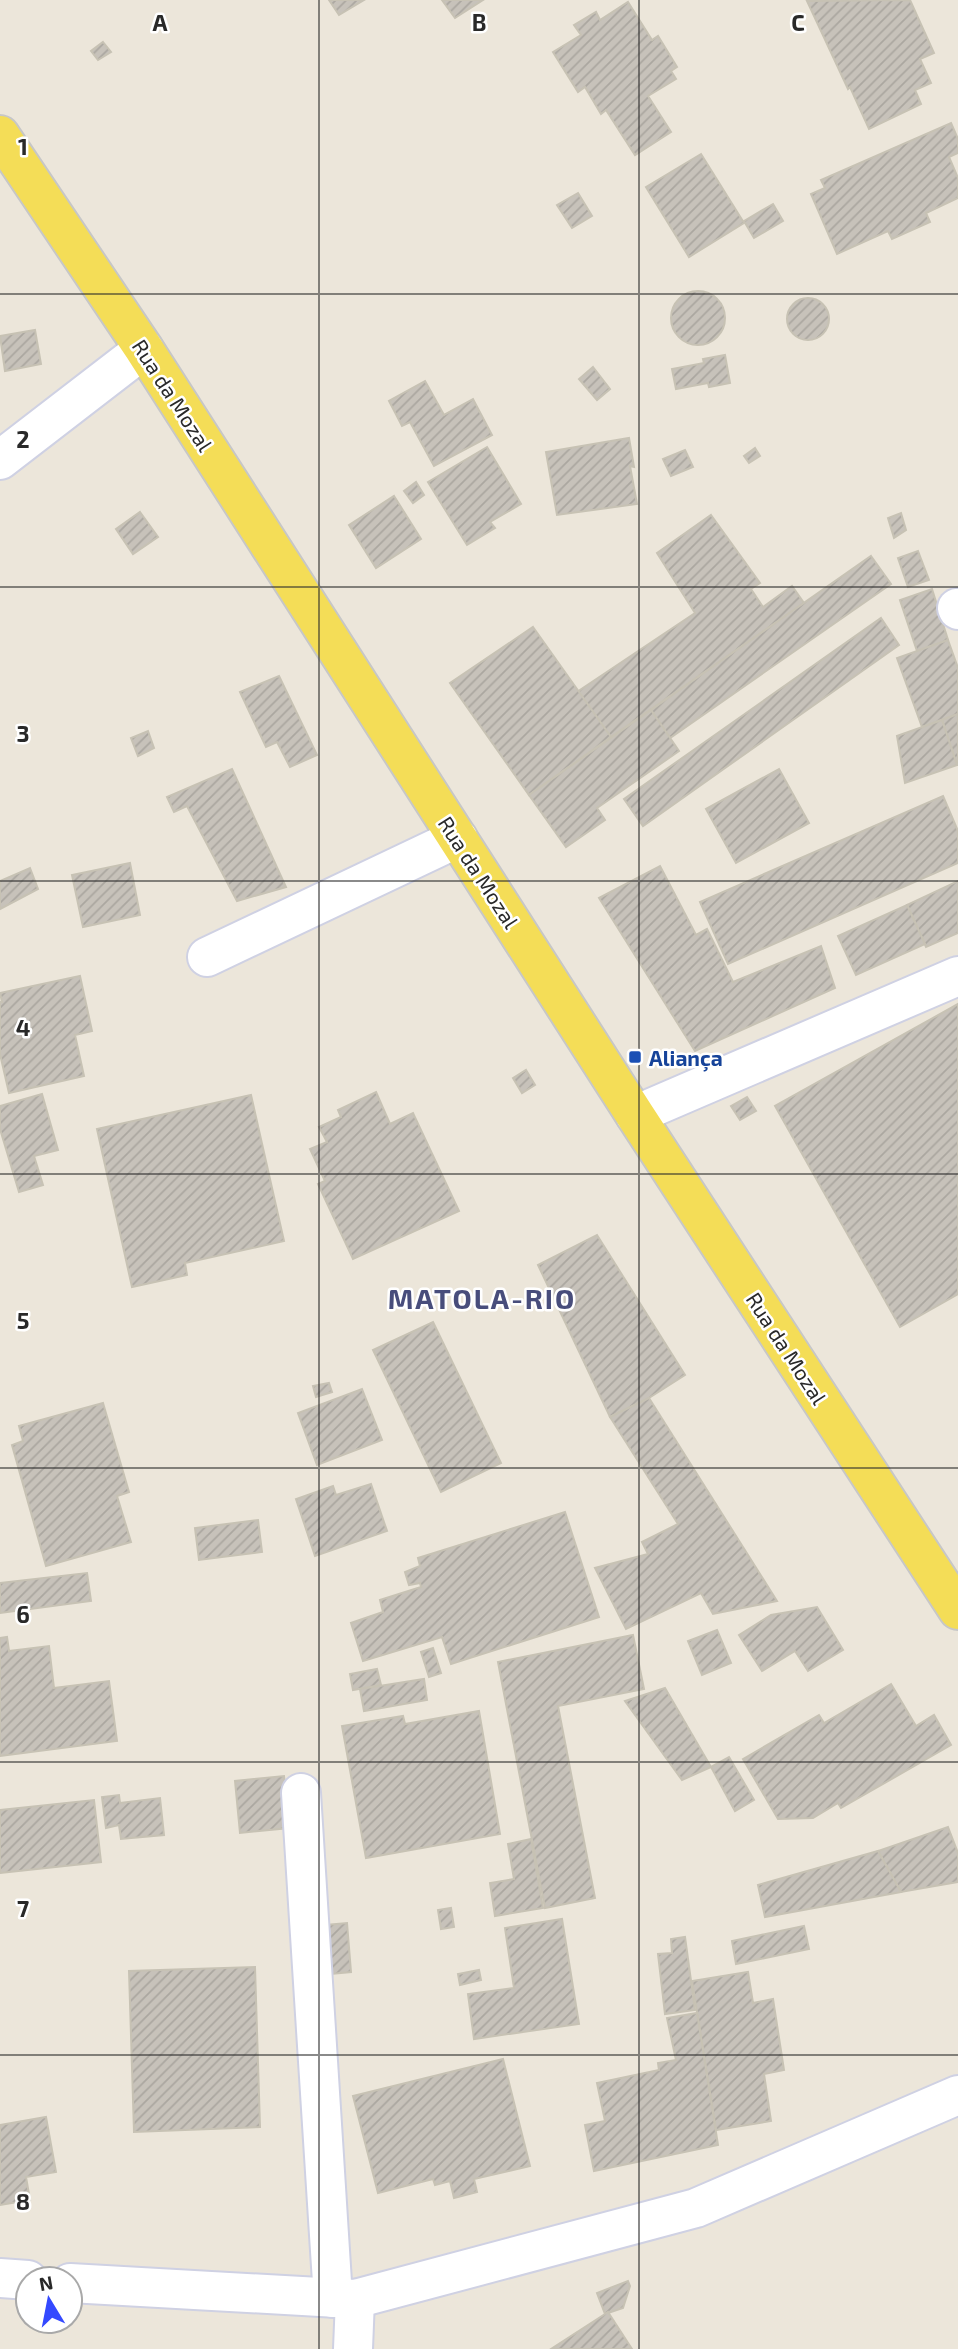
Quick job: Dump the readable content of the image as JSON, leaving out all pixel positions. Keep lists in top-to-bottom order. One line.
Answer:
{"streets":{"main road":["Rua da Mozal"]},"districts":["MATOLA-RIO"],"places":{"transit":["Aliança"]},"north":"top","grid":{"columns":["A","B","C"],"rows":["1","2","3","4","5","6","7","8"]}}
